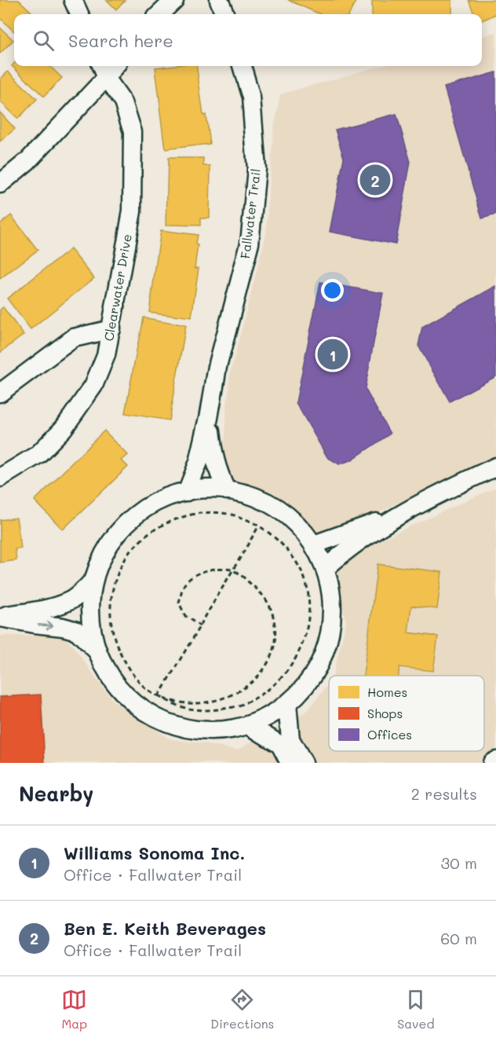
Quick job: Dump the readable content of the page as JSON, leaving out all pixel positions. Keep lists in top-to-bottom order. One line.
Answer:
{"streets":{"street":["Fallwater Trail","Clearwater Drive"]},"legend":["Homes","Shops","Offices"],"page":{"search":"Search here","pins":["2","1"],"heading":["Nearby","2 results"],"list":[{"mark":"1","name":"Williams Sonoma Inc.","note":"Office · Fallwater Trail","value":"30 m"},{"mark":"2","name":"Ben E. Keith Beverages","note":"Office · Fallwater Trail","value":"60 m"}],"nav":["Map","Directions","Saved"]}}
